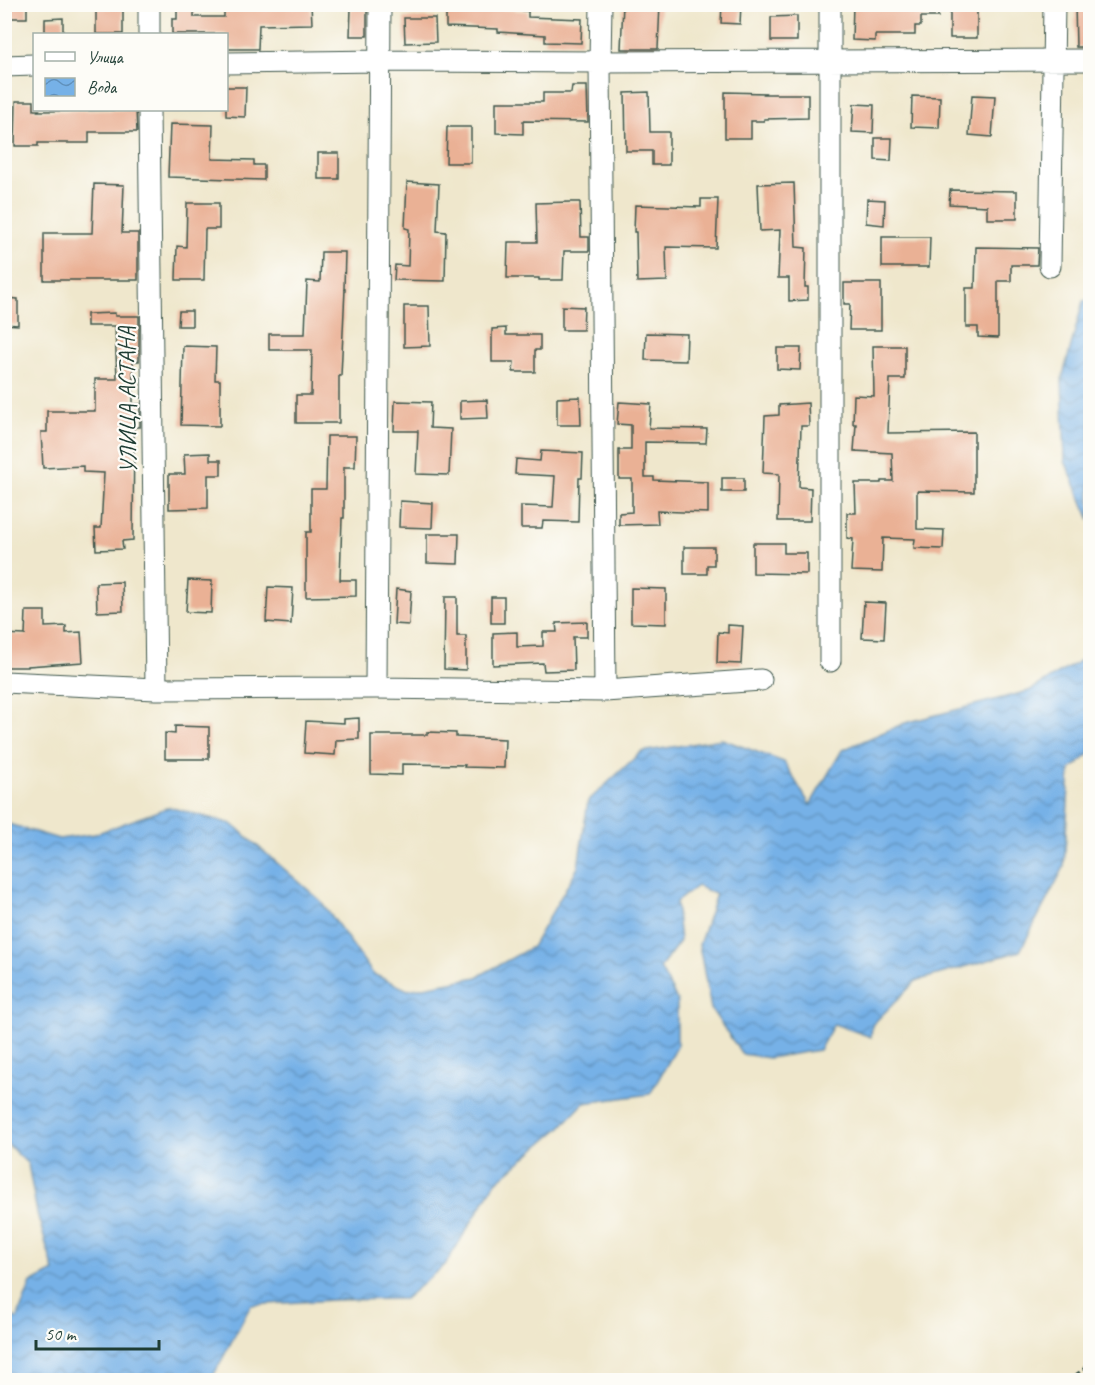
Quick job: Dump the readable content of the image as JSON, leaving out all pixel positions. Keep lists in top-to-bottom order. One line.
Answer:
{"streets":{"street":["УЛИЦА АСТАНА"]},"legend":["Улица","Вода"],"scale_bar":"50 m"}
